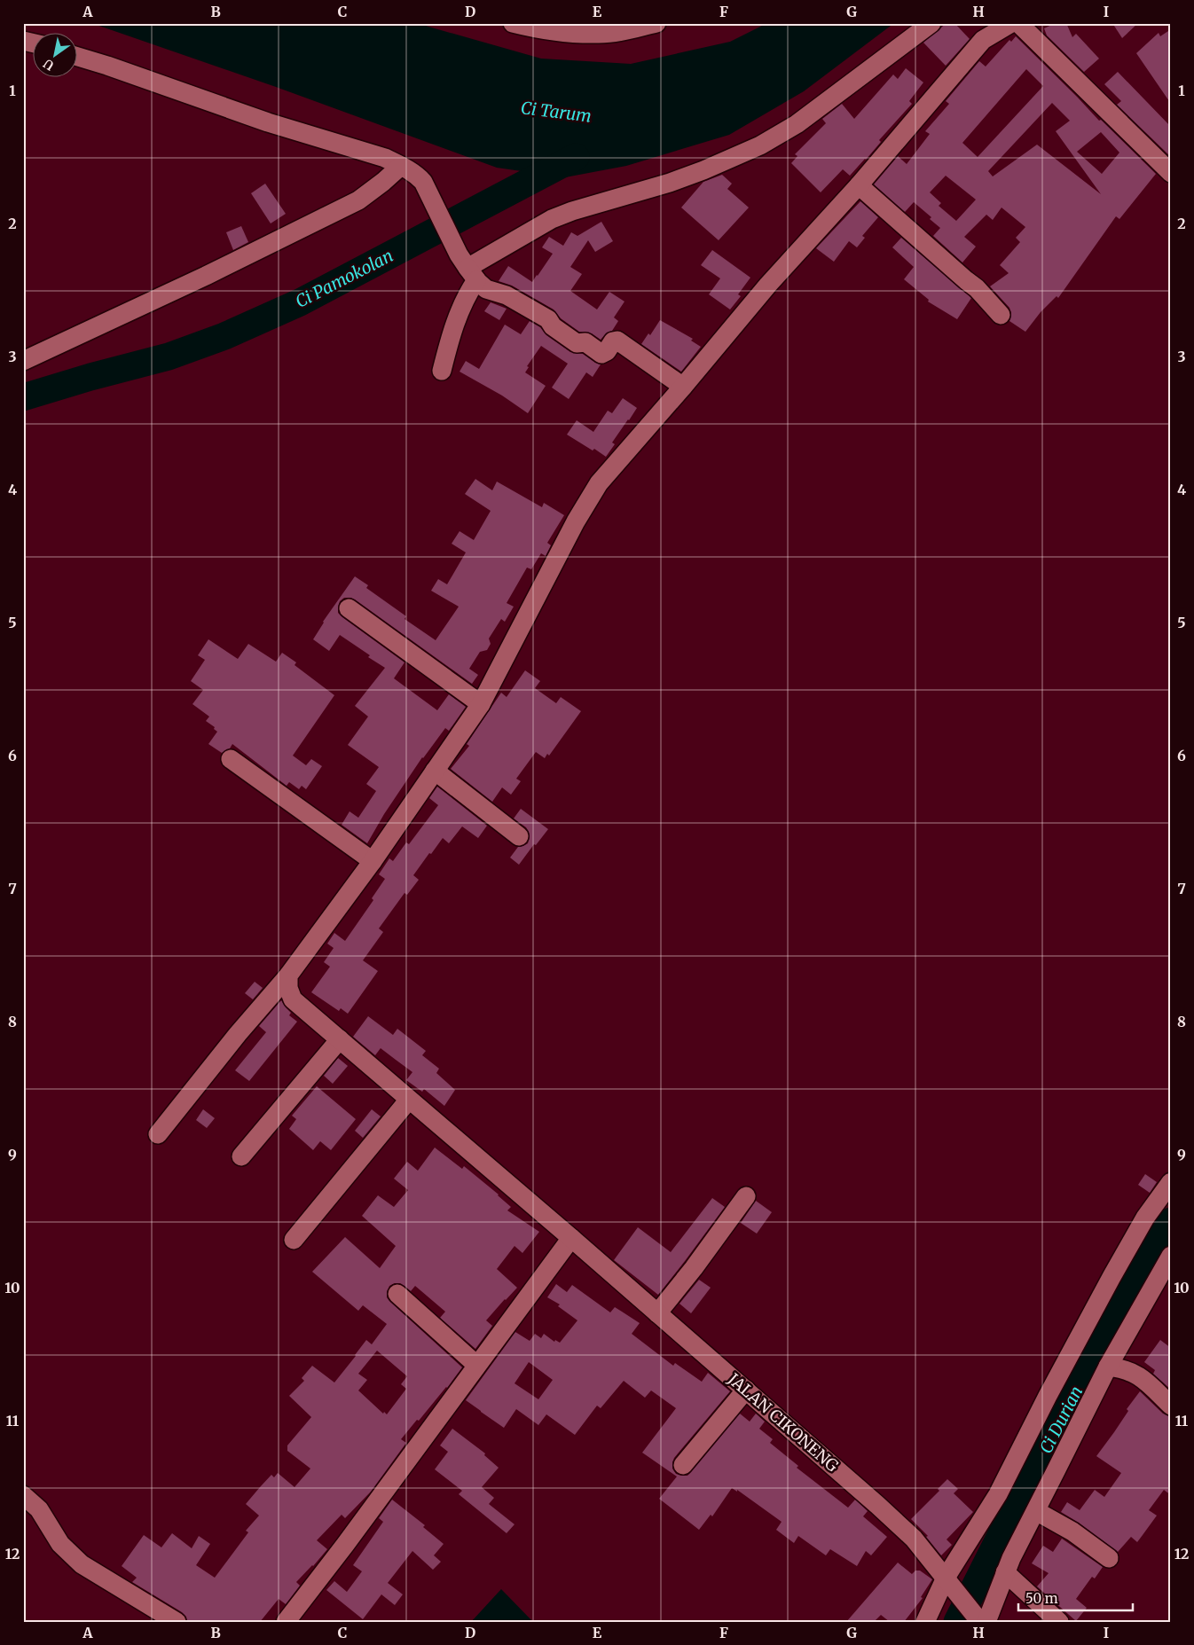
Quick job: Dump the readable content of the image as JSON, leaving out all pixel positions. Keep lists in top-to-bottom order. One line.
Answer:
{"streets":{"street":["JALAN CIKONENG"]},"water":["Ci Tarum","Ci Pamokolan","Ci Durian"],"scale_bar":"50 m","north":"bottom left","grid":{"columns":["A","B","C","D","E","F","G","H","I"],"rows":["1","2","3","4","5","6","7","8","9","10","11","12"]}}
